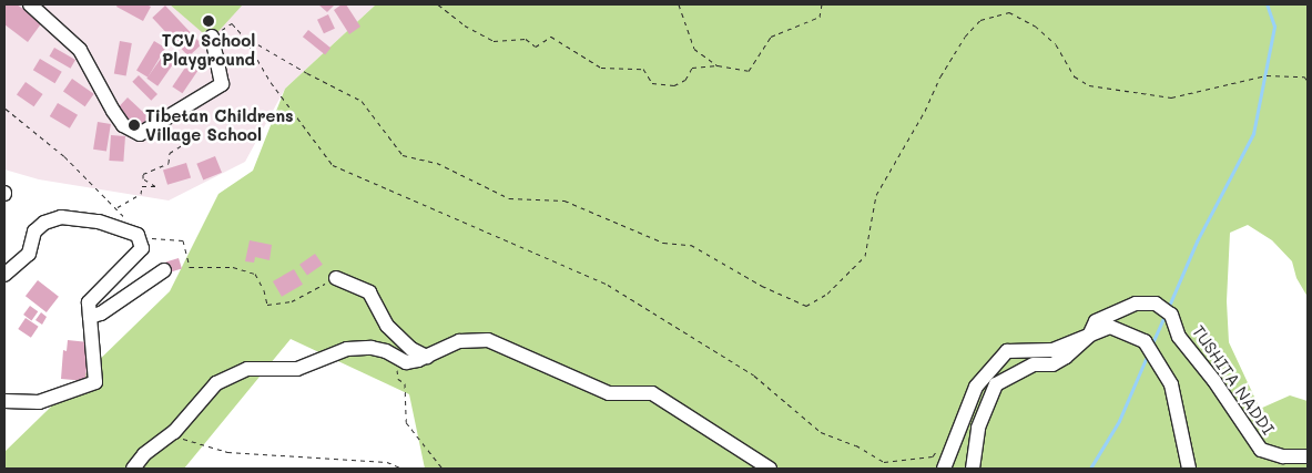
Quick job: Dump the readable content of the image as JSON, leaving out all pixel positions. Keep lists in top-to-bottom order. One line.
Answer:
{"streets":{"street":["TUSHITA NADDI"]},"places":["TCV School Playground","Tibetan Childrens Village School"]}
